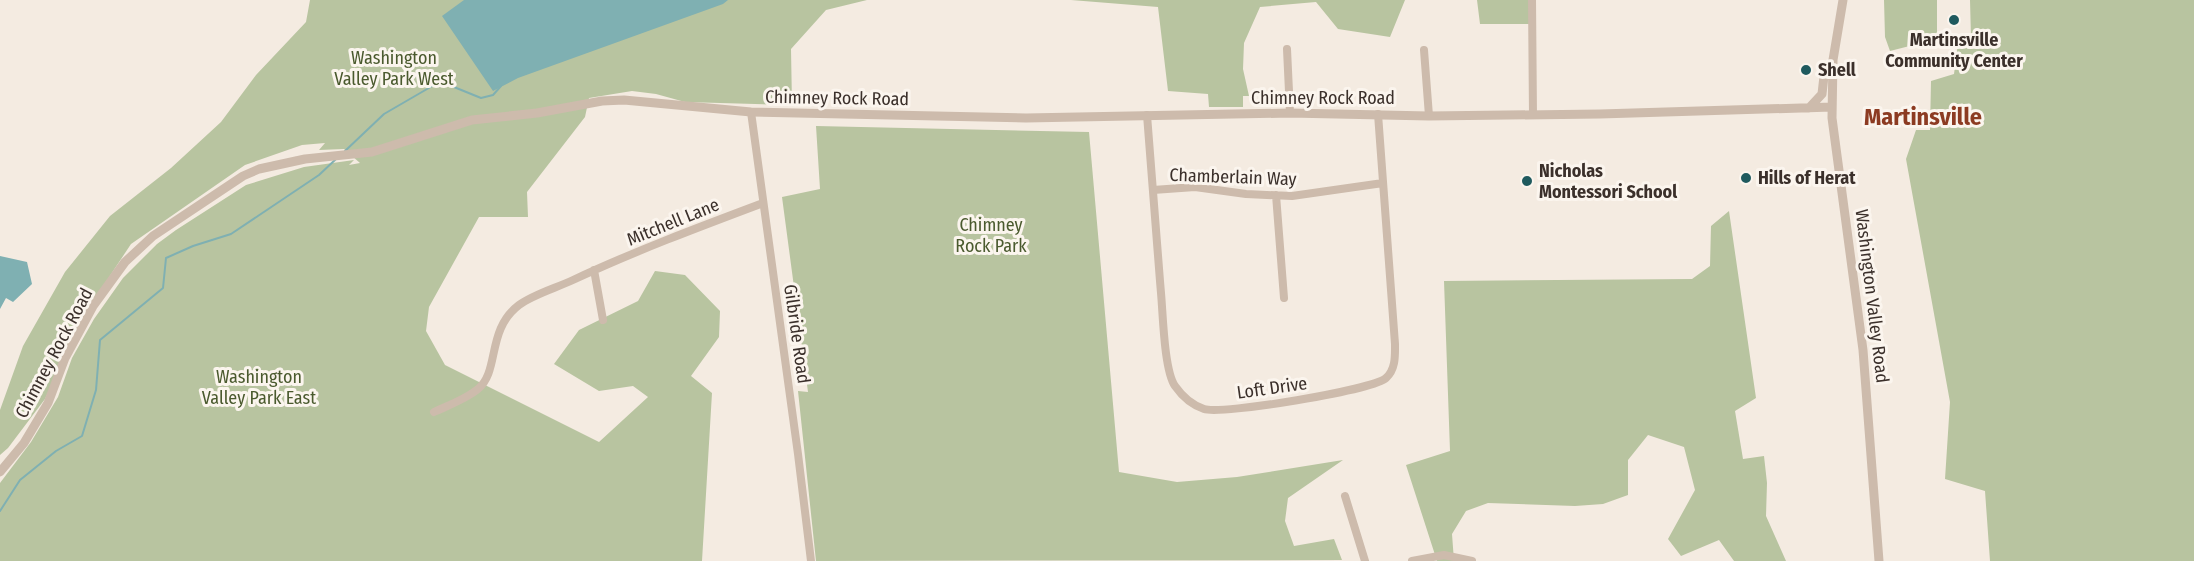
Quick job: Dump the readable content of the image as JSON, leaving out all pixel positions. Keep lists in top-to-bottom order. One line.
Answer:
{"streets":{"street":["Chimney Rock Road","Chamberlain Way","Mitchell Lane","Washington Valley Road","Gilbride Road","Loft Drive"]},"crossings":[["Chimney Rock Road","Washington Valley Road"],["Chimney Rock Road","Gilbride Road"],["Chimney Rock Road","Loft Drive"],["Chamberlain Way","Loft Drive"],["Mitchell Lane","Gilbride Road"]],"districts":["Martinsville"],"parks":["Washington Valley Park West","Chimney Rock Park","Washington Valley Park East"],"places":["Martinsville Community Center","Shell","Hills of Herat","Nicholas Montessori School"]}
